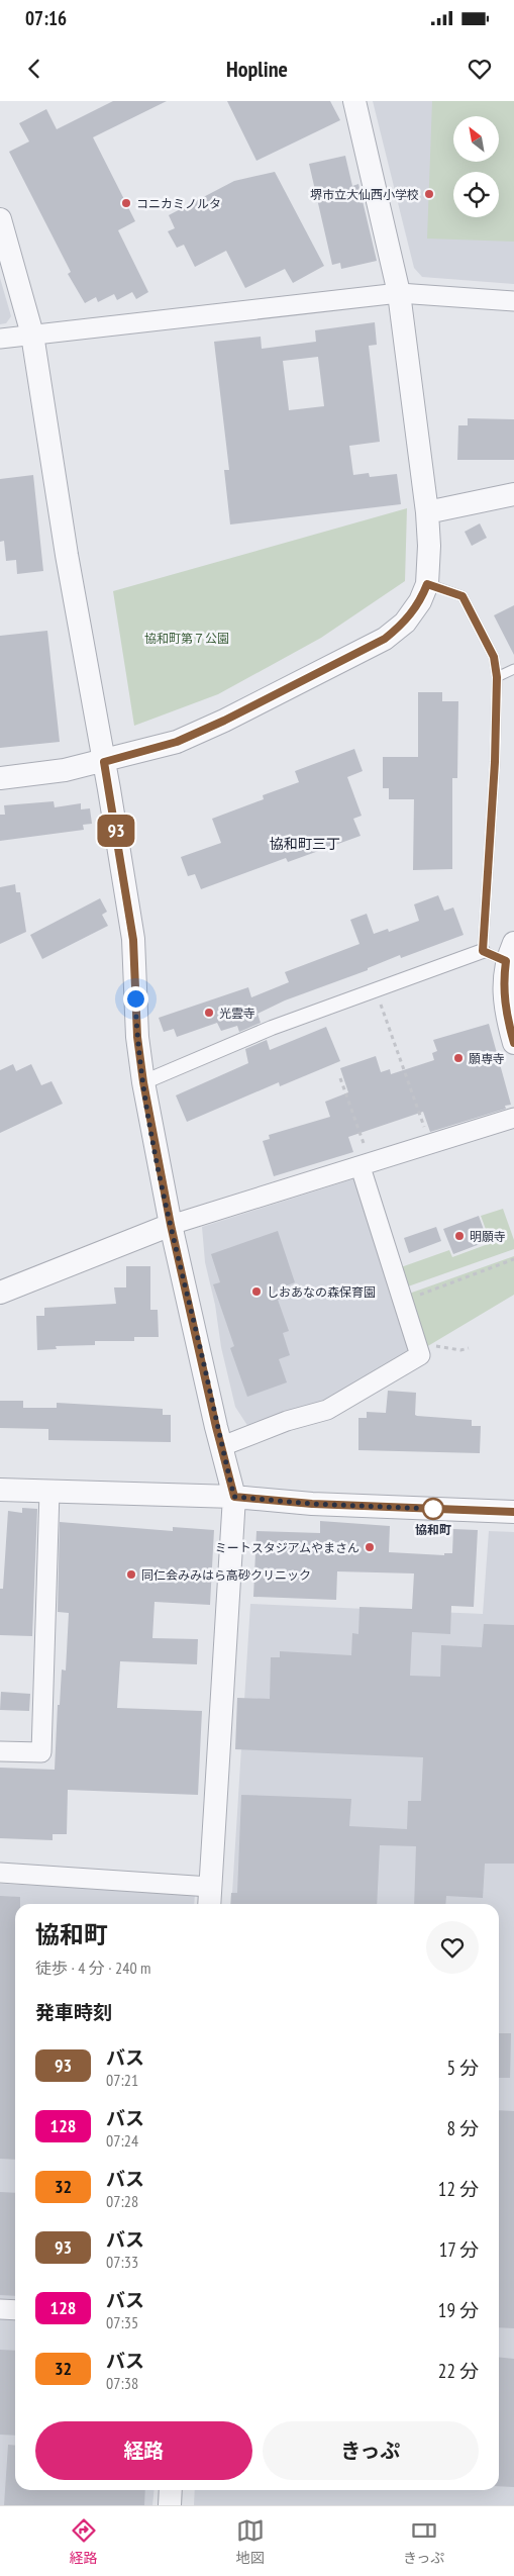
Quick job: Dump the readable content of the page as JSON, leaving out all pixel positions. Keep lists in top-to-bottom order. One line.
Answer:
{"districts":["協和町三丁"],"parks":["協和町第７公園"],"places":["堺市立大仙西小学校","コニカミノルタ","光雲寺","願専寺","明願寺","しおあなの森保育園","協和町","ミートスタジアムやまさん","同仁会みみはら高砂クリニック"],"lines":["bus line 93"],"north":"top left","page":{"status":"07:16","header":"Hopline","on_map":"93","heading":[["協和町","徒歩 · 4 分 · 240 m"],"発車時刻"],"list":[{"mark":"93","name":"バス","note":"07:21","value":"5 分"},{"mark":"128","name":"バス","note":"07:24","value":"8 分"},{"mark":"32","name":"バス","note":"07:28","value":"12 分"},{"mark":"93","name":"バス","note":"07:33","value":"17 分"},{"mark":"128","name":"バス","note":"07:35","value":"19 分"},{"mark":"32","name":"バス","note":"07:38","value":"22 分"}],"buttons":["経路","きっぷ"],"tabs":["経路","地図","きっぷ"]}}
